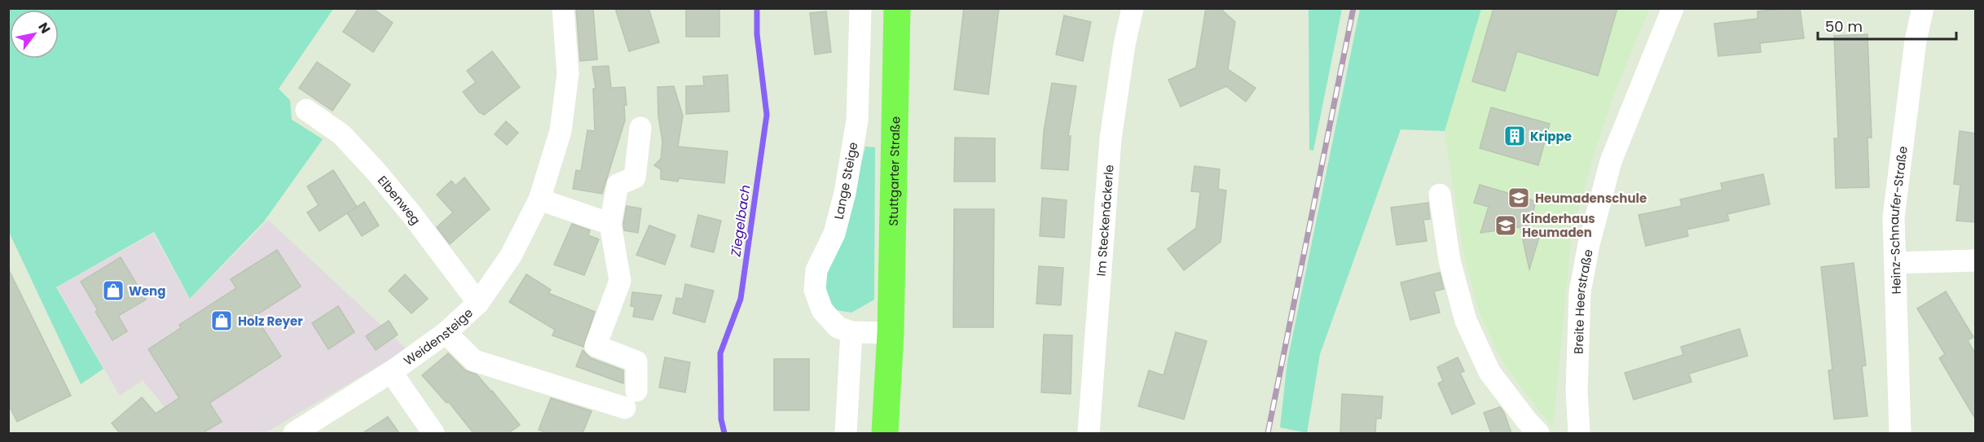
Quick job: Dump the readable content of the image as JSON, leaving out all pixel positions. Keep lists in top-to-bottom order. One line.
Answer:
{"streets":{"main road":["Stuttgarter Straße"],"street":["Lange Steige","Elbenweg","Heinz-Schnaufer-Straße","Im Steckenäckerle","Breite Heerstraße","Weidensteige"]},"crossings":[["Elbenweg","Weidensteige"]],"water":["Ziegelbach"],"places":{"building":["Krippe"],"school or university":["Heumadenschule","Kinderhaus Heumaden"],"shop":["Weng","Holz Reyer"]},"scale_bar":"50 m","north":"top right"}
